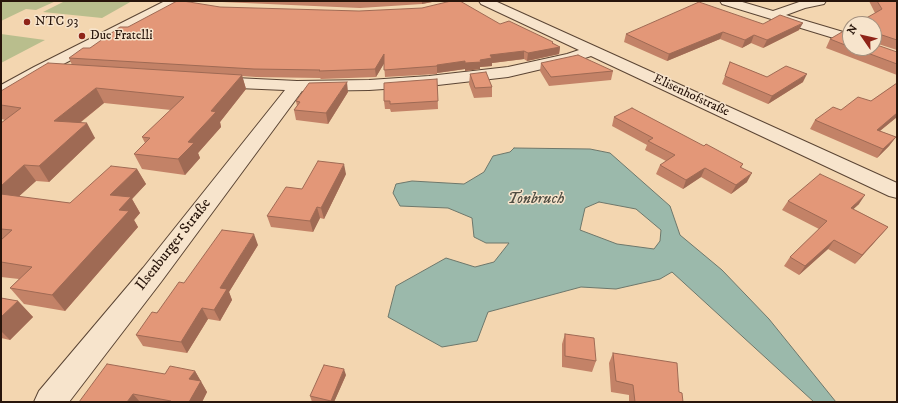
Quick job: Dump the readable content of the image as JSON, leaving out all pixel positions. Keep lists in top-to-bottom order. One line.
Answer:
{"streets":{"street":["Elisenhofstraße","Ilsenburger Straße"]},"water":["Tonbruch"],"places":["NTC 93","Due Fratelli"],"north":"top left"}
